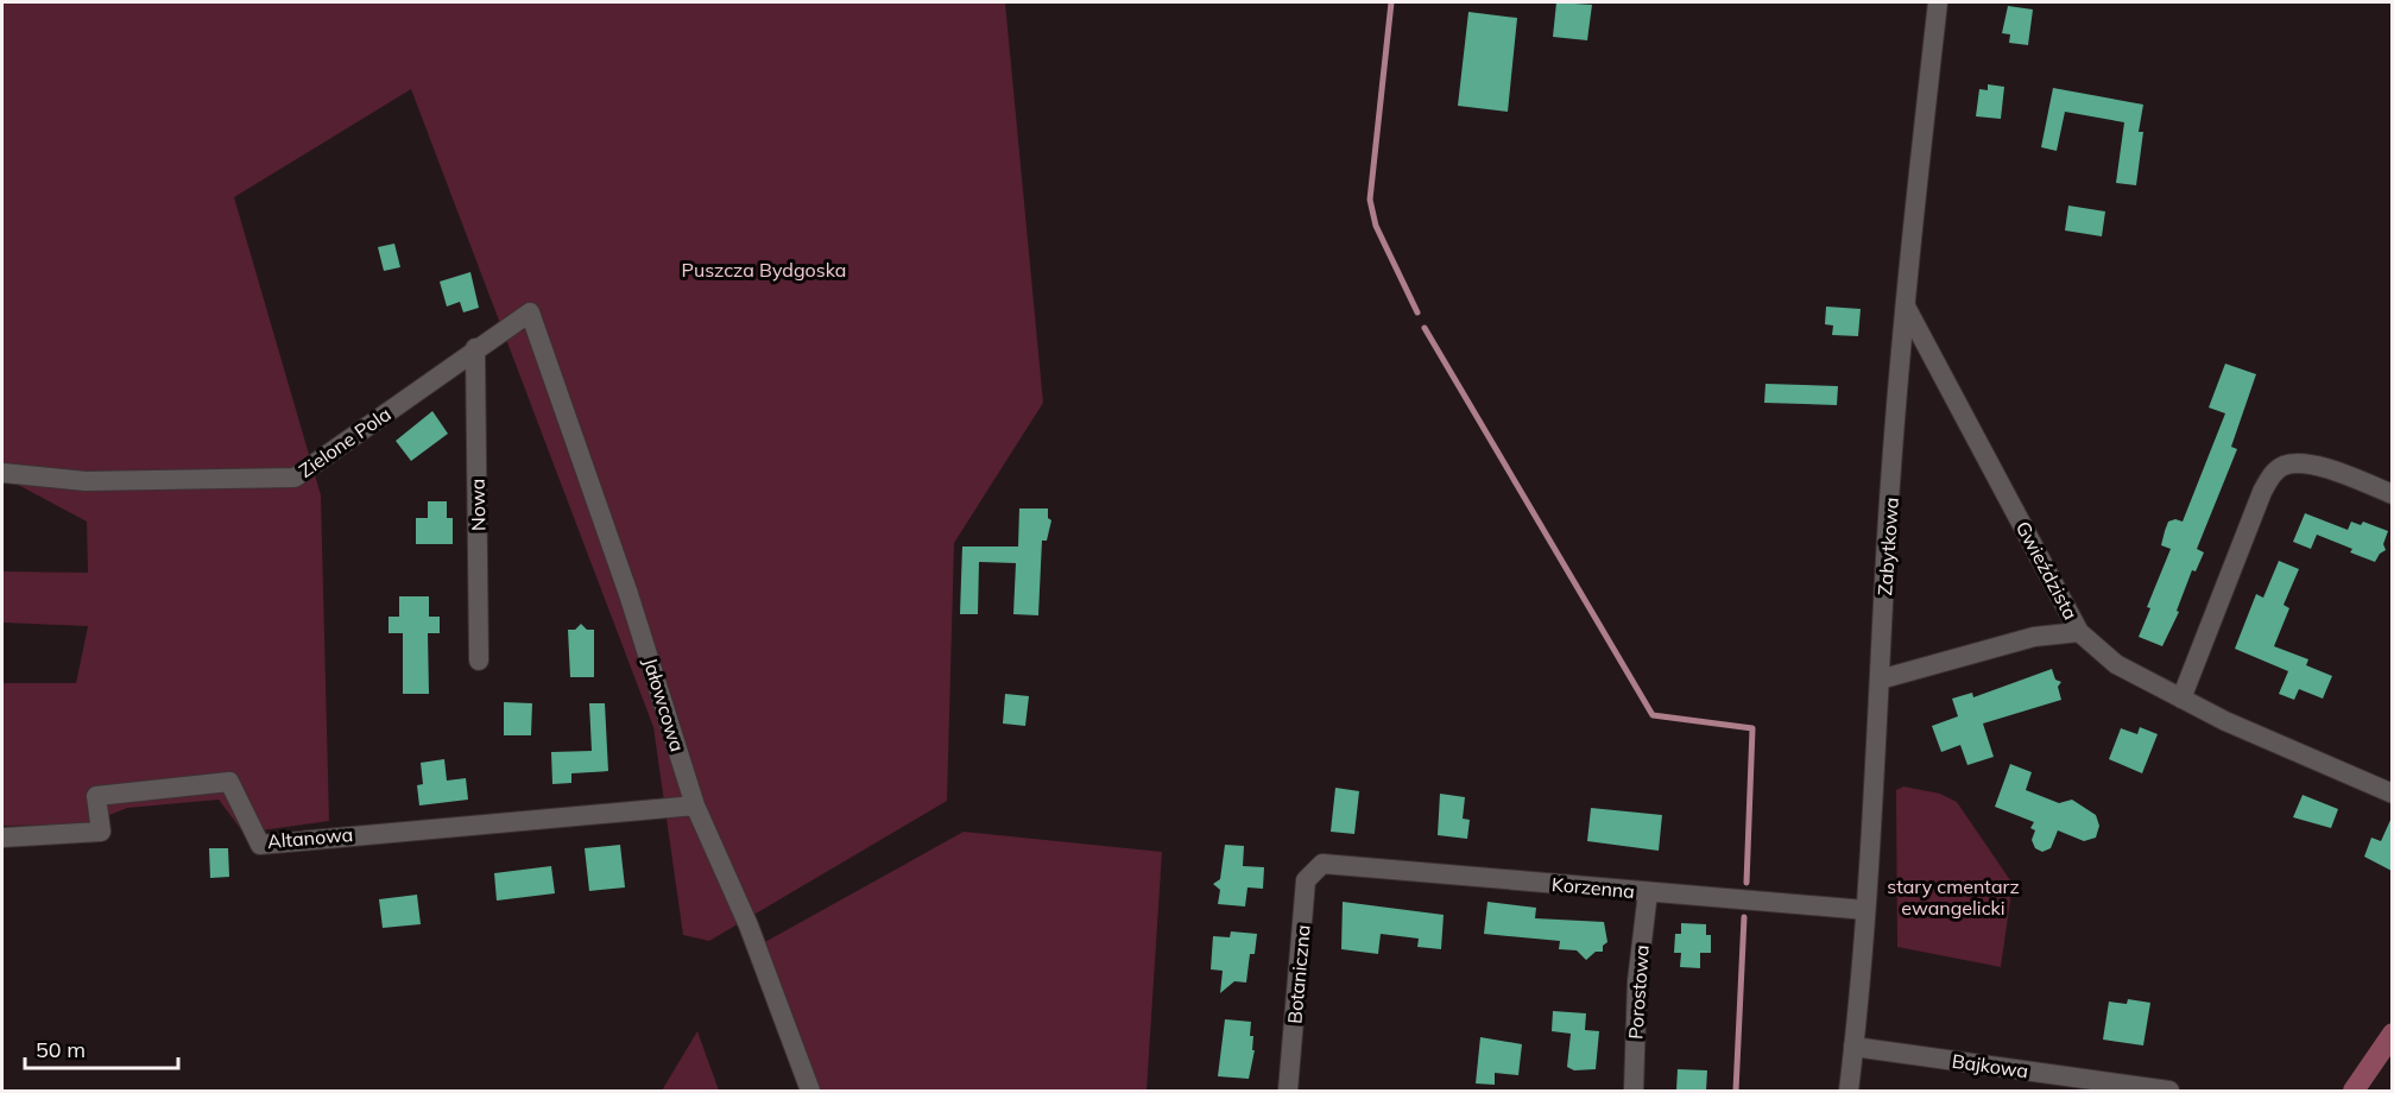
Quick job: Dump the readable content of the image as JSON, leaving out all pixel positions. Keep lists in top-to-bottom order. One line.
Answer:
{"streets":{"street":["Zielone Pola","Nowa","Zabytkowa","Gwieździsta","Jałowcowa","Altanowa","Korzenna","Botaniczna","Porostowa","Bajkowa"]},"crossings":[["Zielone Pola","Nowa"],["Zielone Pola","Jałowcowa"],["Zabytkowa","Gwieździsta"],["Zabytkowa","Korzenna"],["Zabytkowa","Bajkowa"],["Jałowcowa","Altanowa"],["Korzenna","Botaniczna"],["Korzenna","Porostowa"]],"parks":["Puszcza Bydgoska","stary cmentarz ewangelicki"],"scale_bar":"50 m"}
